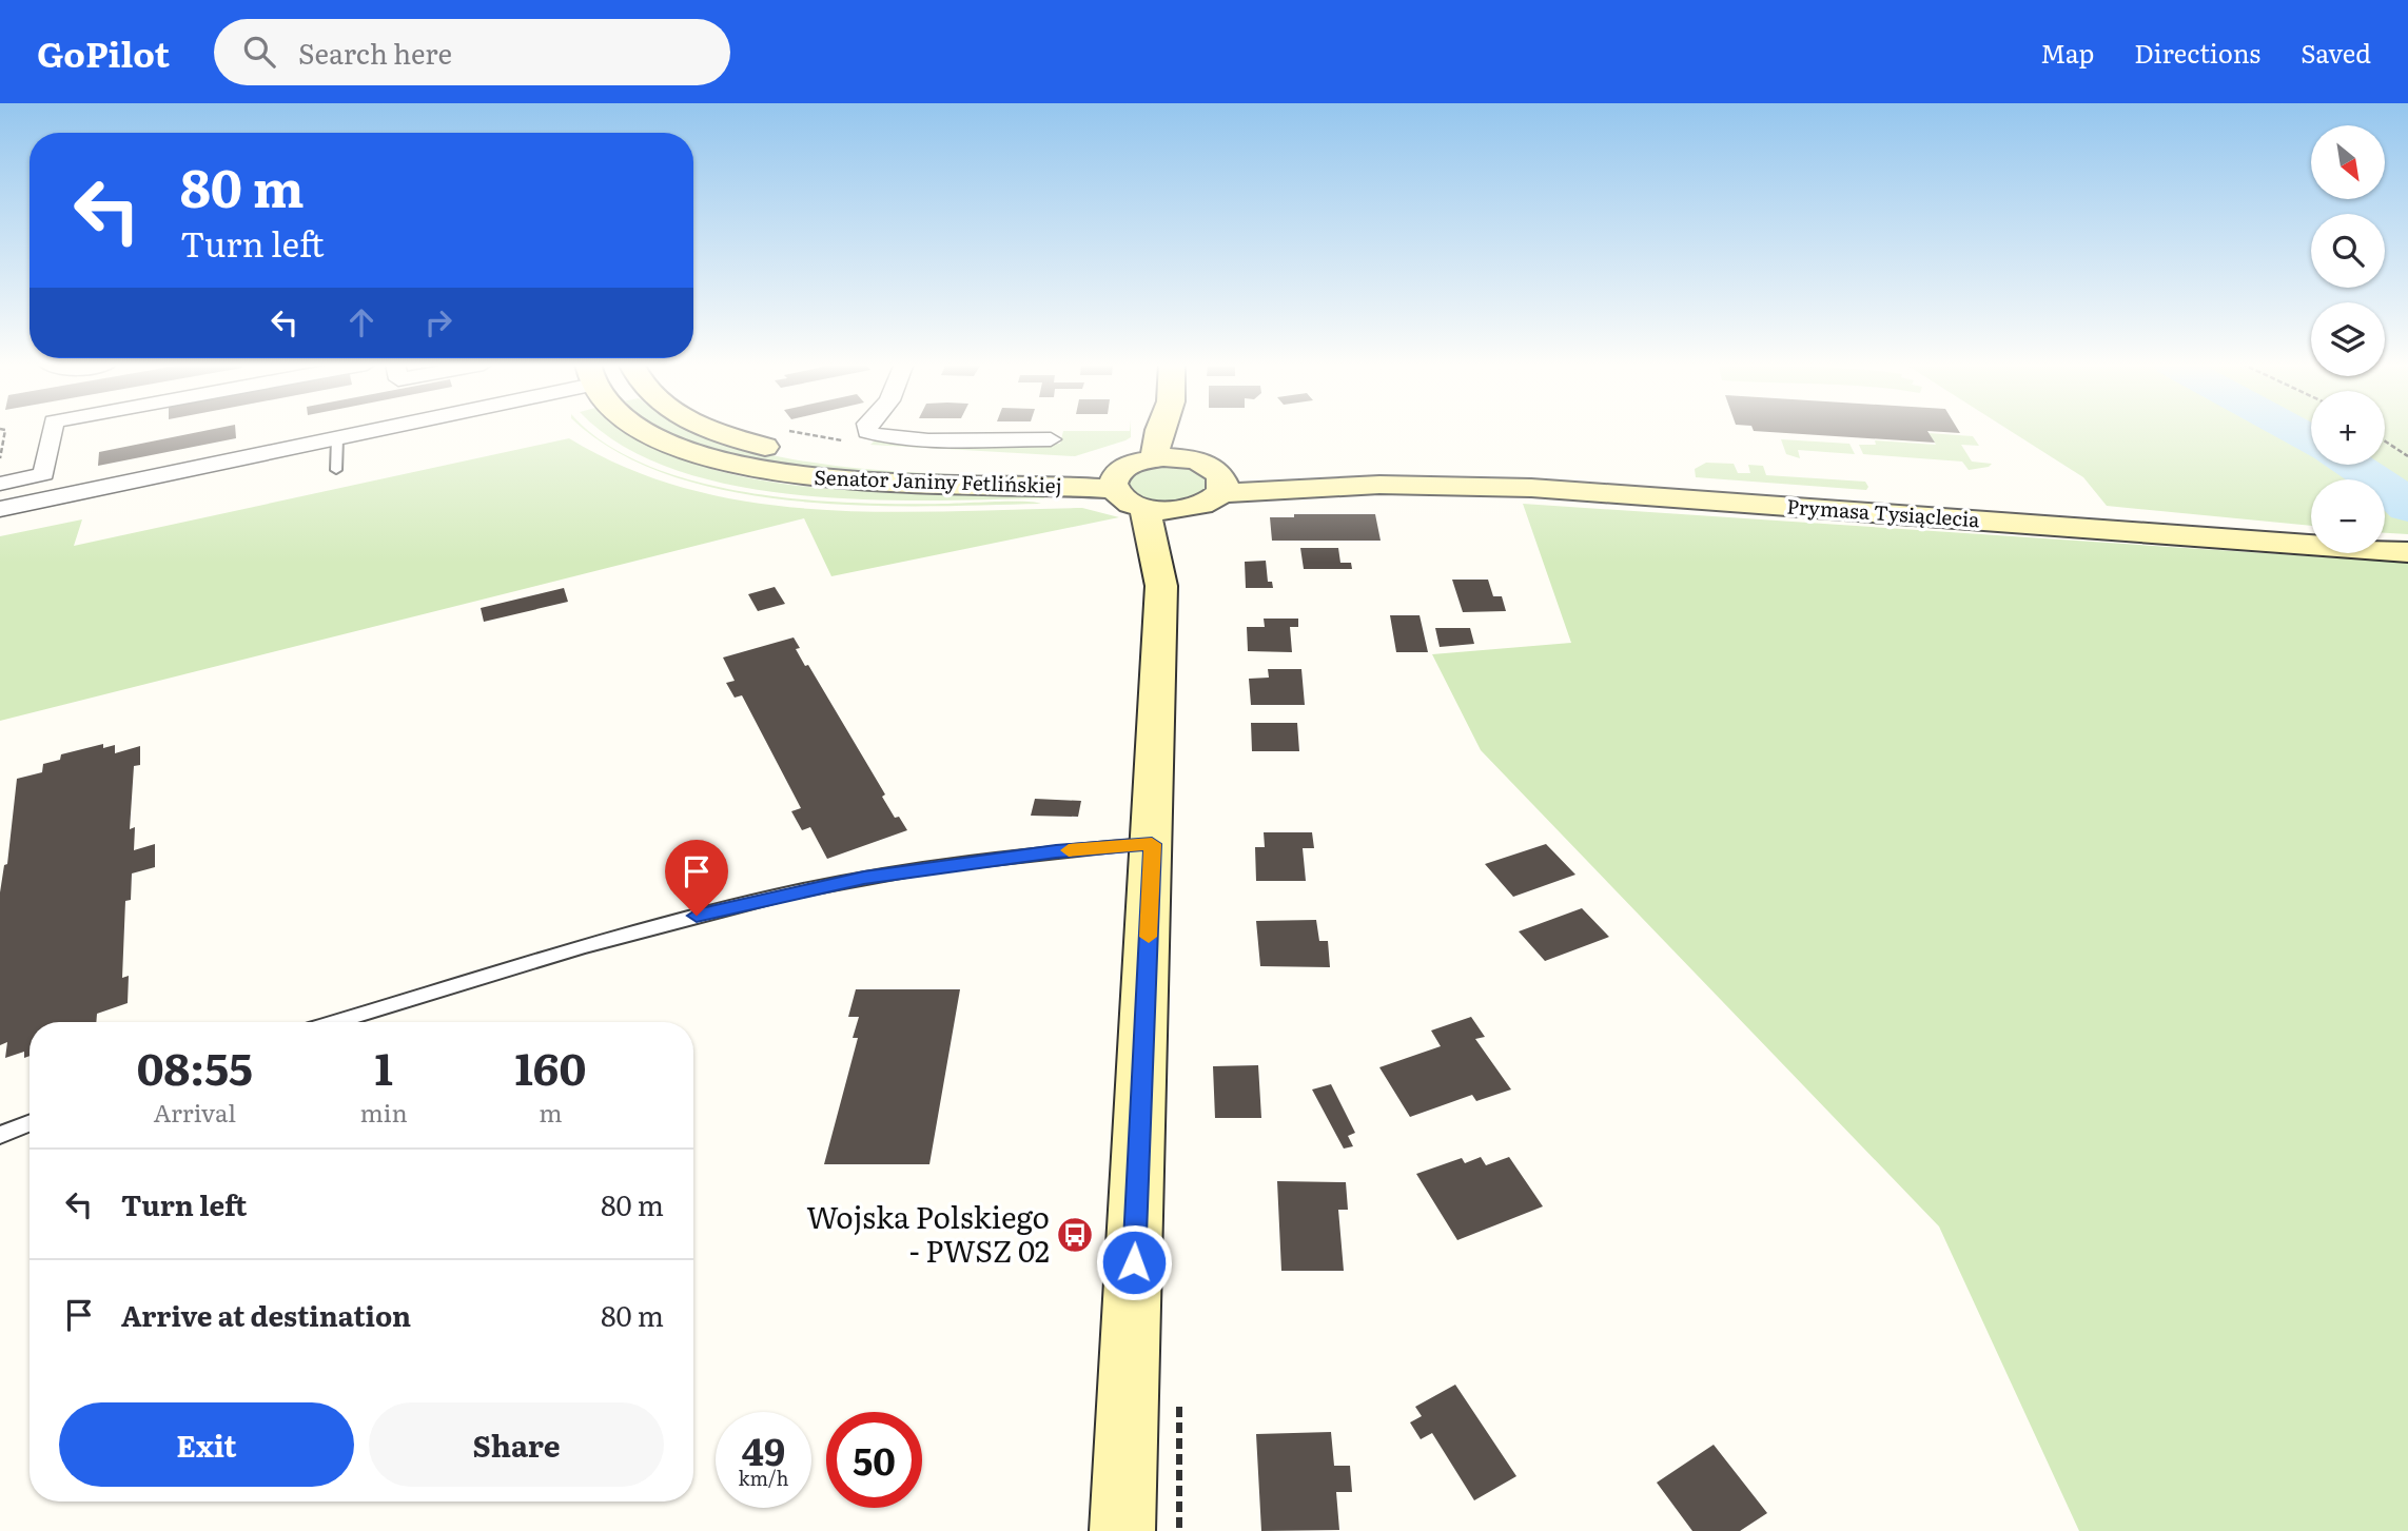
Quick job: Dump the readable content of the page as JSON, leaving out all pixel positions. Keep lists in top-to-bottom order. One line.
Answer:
{"streets":{"main road":["Senator Janiny Fetlińskiej","Prymasa Tysiąclecia"]},"places":{"bus stop":["Wojska Polskiego - PWSZ 02"]},"north":"bottom right","page":{"header":"GoPilot","search":"Search here","nav":["Map","Directions","Saved"],"map_buttons":["+","−"],"turn":["80 m","Turn left"],"eta":["08:55","Arrival","1","min","160","m"],"list":[{"name":"Turn left","value":"80 m"},{"name":"Arrive at destination","value":"80 m"}],"buttons":["Exit","Share"],"speed":"49 km/h","limit":"50"}}
